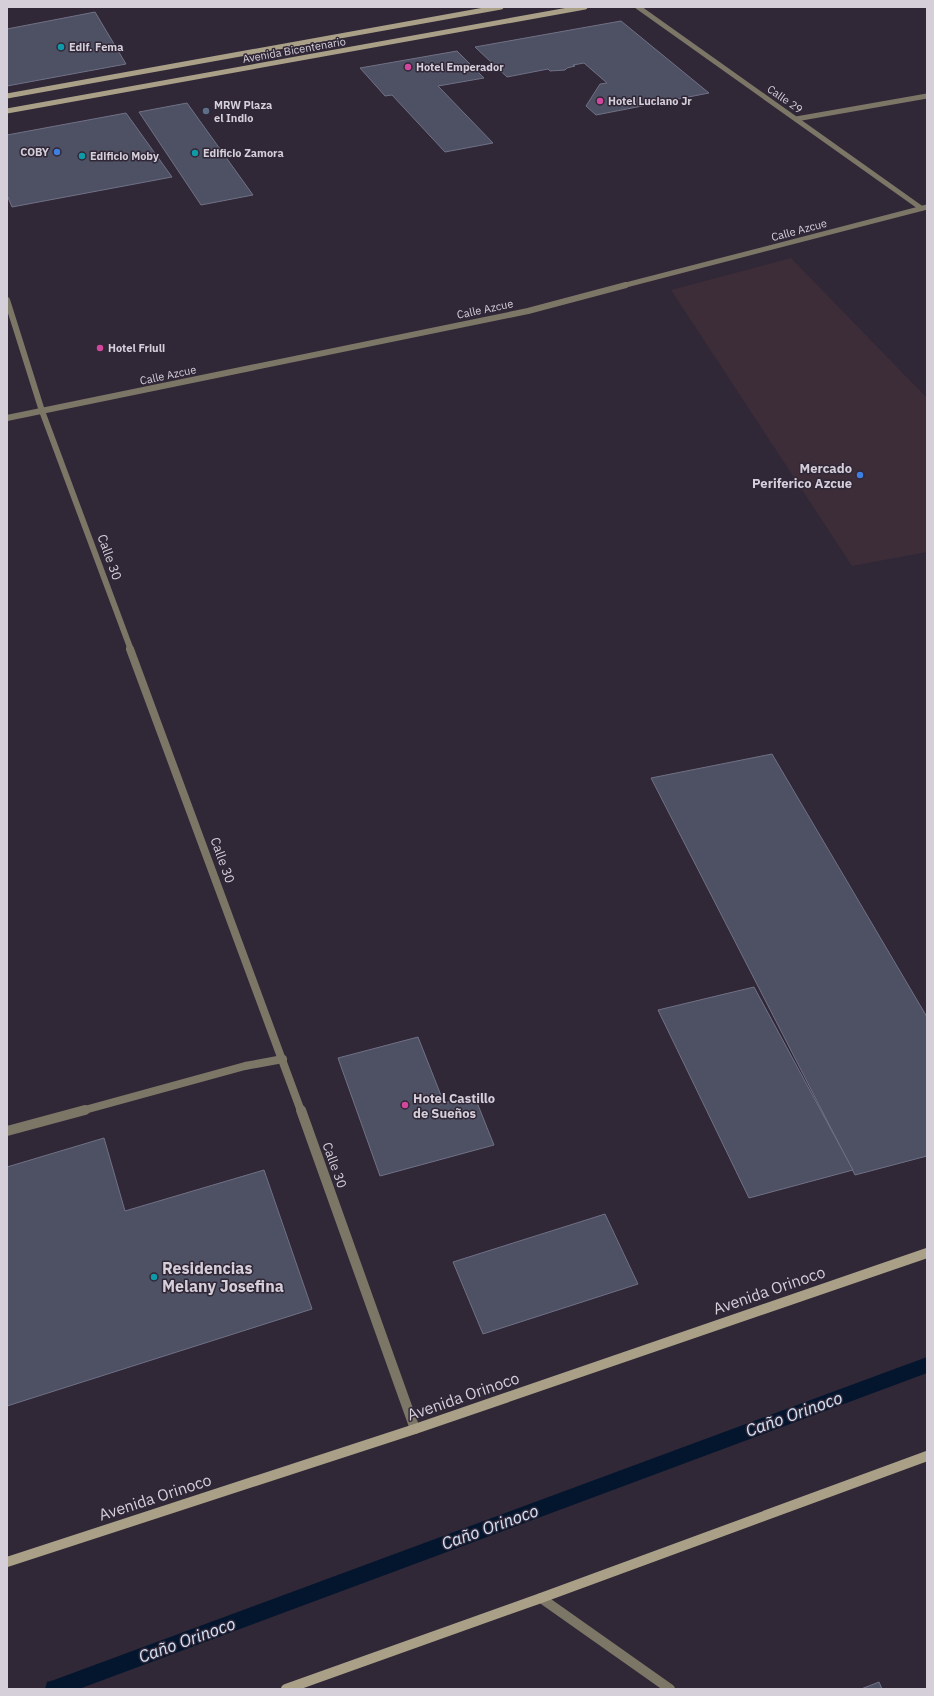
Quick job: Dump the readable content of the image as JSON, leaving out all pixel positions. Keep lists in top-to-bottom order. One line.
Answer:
{"streets":{"street":["Avenida Bicentenario","Calle 29","Calle Azcue","Calle 30","Avenida Orinoco"]},"crossings":[["Calle 29","Calle Azcue"],["Calle Azcue","Calle 30"],["Calle 30","Avenida Orinoco"]],"water":["Caño Orinoco"],"places":["Edif. Fema","Hotel Emperador","Hotel Luciano Jr","MRW Plaza el Indio","COBY","Edificio Zamora","Edificio Moby","Hotel Friuli","Mercado Periferico Azcue","Hotel Castillo de Sueños","Residencias Melany Josefina"]}
